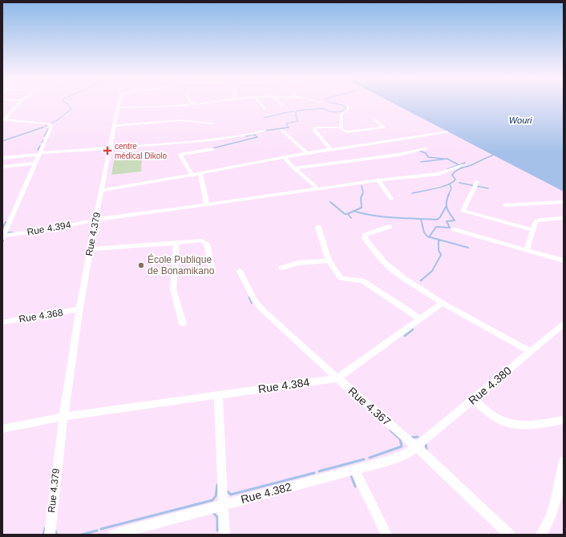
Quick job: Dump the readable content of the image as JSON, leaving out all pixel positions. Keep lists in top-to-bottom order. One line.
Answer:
{"streets":{"street":["Rue 4.394","Rue 4.379","Rue 4.368","Rue 4.384","Rue 4.380","Rue 4.367","Rue 4.382"]},"crossings":[["Rue 4.394","Rue 4.379"],["Rue 4.379","Rue 4.368"],["Rue 4.379","Rue 4.384"],["Rue 4.384","Rue 4.367"],["Rue 4.380","Rue 4.367"],["Rue 4.380","Rue 4.382"],["Rue 4.367","Rue 4.382"]],"water":["Wouri"],"places":{"health":["centre médical Dikolo"],"other":["École Publique de Bonamikano"]}}
